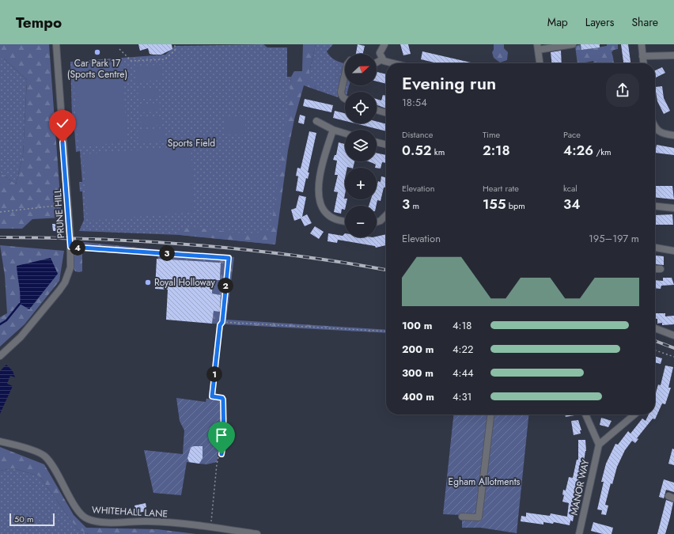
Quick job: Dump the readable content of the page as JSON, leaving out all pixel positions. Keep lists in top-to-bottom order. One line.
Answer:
{"streets":{"street":["PRUNE HILL","MANOR WAY","WHITEHALL LANE"]},"parks":["Sports Field","Egham Allotments"],"places":["Car Park 17 (Sports Centre)","Royal Holloway"],"scale_bar":"50 m","north":"right","page":{"header":"Tempo","nav":["Map","Layers","Share"],"map_buttons":["+","−"],"heading":["Evening run","18:54"],"stats":[["Distance","0.52 km"],["Time","2:18"],["Pace","4:26 /km"],["Elevation","3 m"],["Heart rate","155 bpm"],["kcal","34"]],"chart":["Elevation","195–197 m"],"pins":["4","3","2","1"],"list":[{"name":"100 m","note":"4:18"},{"name":"200 m","note":"4:22"},{"name":"300 m","note":"4:44"},{"name":"400 m","note":"4:31"}],"scale":"50 m"}}
